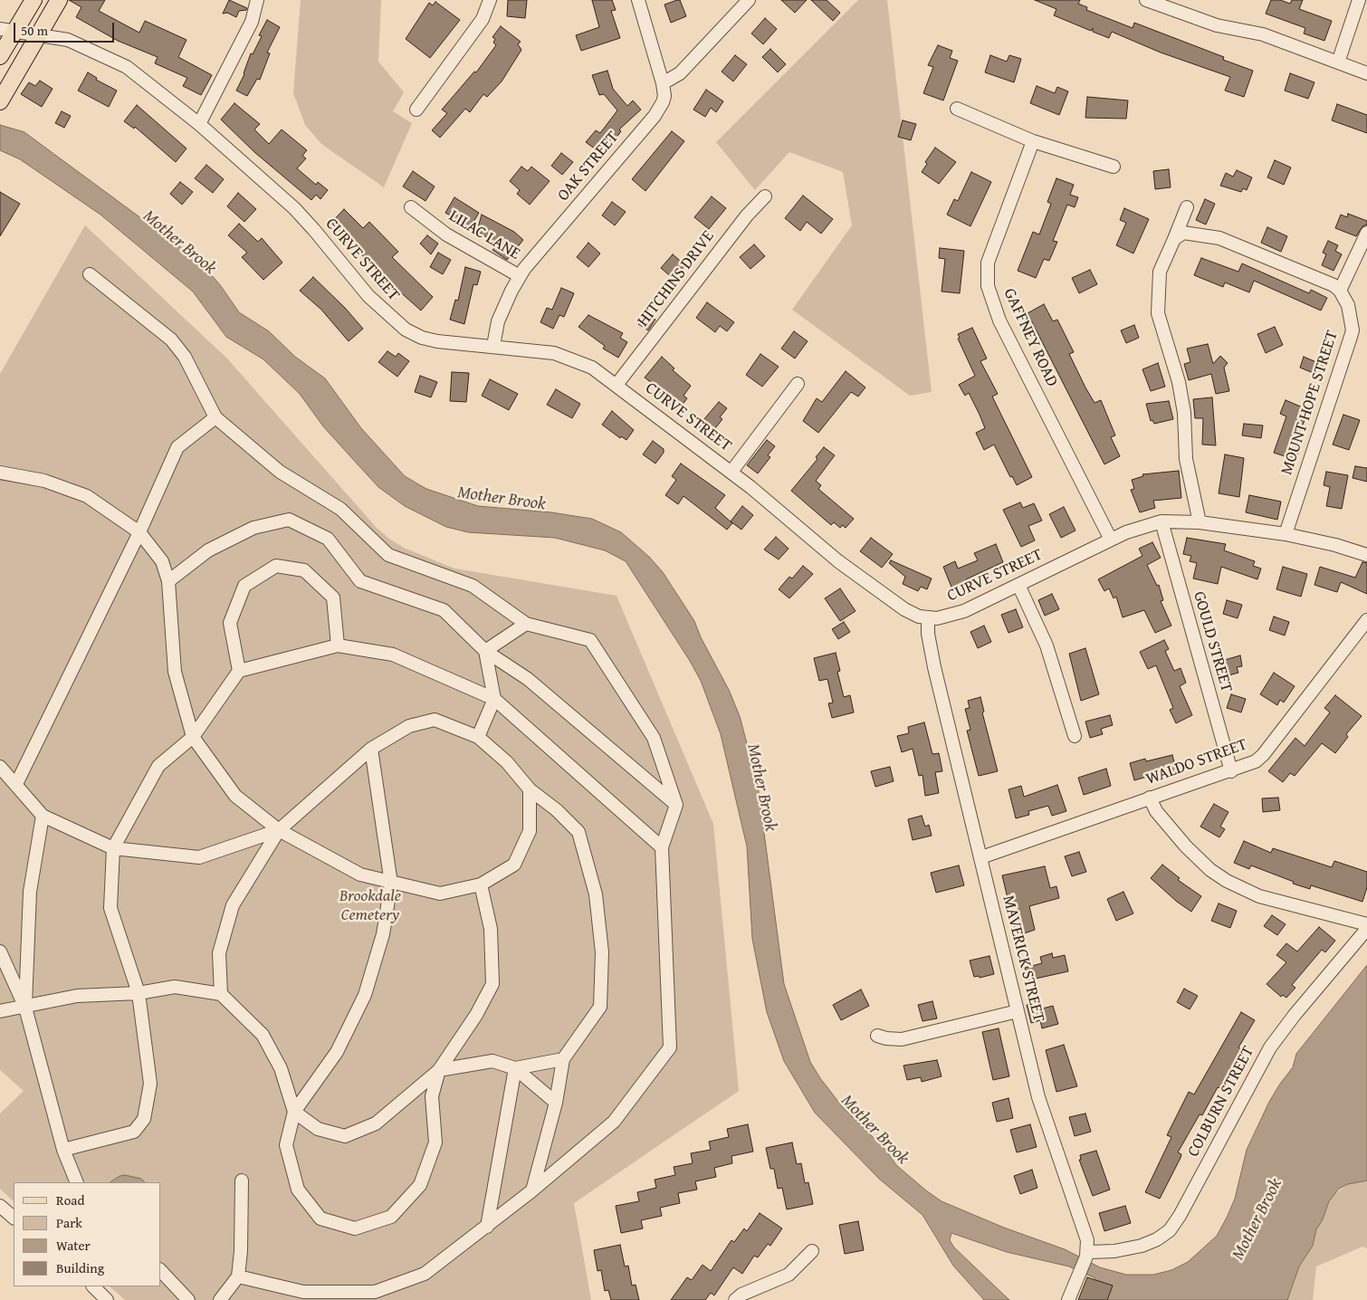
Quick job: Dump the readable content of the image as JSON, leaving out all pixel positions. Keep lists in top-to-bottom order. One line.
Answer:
{"streets":{"street":["OAK STREET","LILAC LANE","CURVE STREET","HITCHINS DRIVE","GAFFNEY ROAD","MOUNT HOPE STREET","GOULD STREET","WALDO STREET","MAVERICK STREET","COLBURN STREET"]},"crossings":[["OAK STREET","LILAC LANE"],["OAK STREET","CURVE STREET"],["CURVE STREET","HITCHINS DRIVE"],["CURVE STREET","GAFFNEY ROAD"],["CURVE STREET","MOUNT HOPE STREET"],["CURVE STREET","GOULD STREET"],["CURVE STREET","MAVERICK STREET"],["GOULD STREET","WALDO STREET"],["WALDO STREET","MAVERICK STREET"],["MAVERICK STREET","COLBURN STREET"]],"water":["Mother Brook"],"parks":["Brookdale Cemetery"],"legend":["Road","Park","Water","Building"],"scale_bar":"50 m"}
